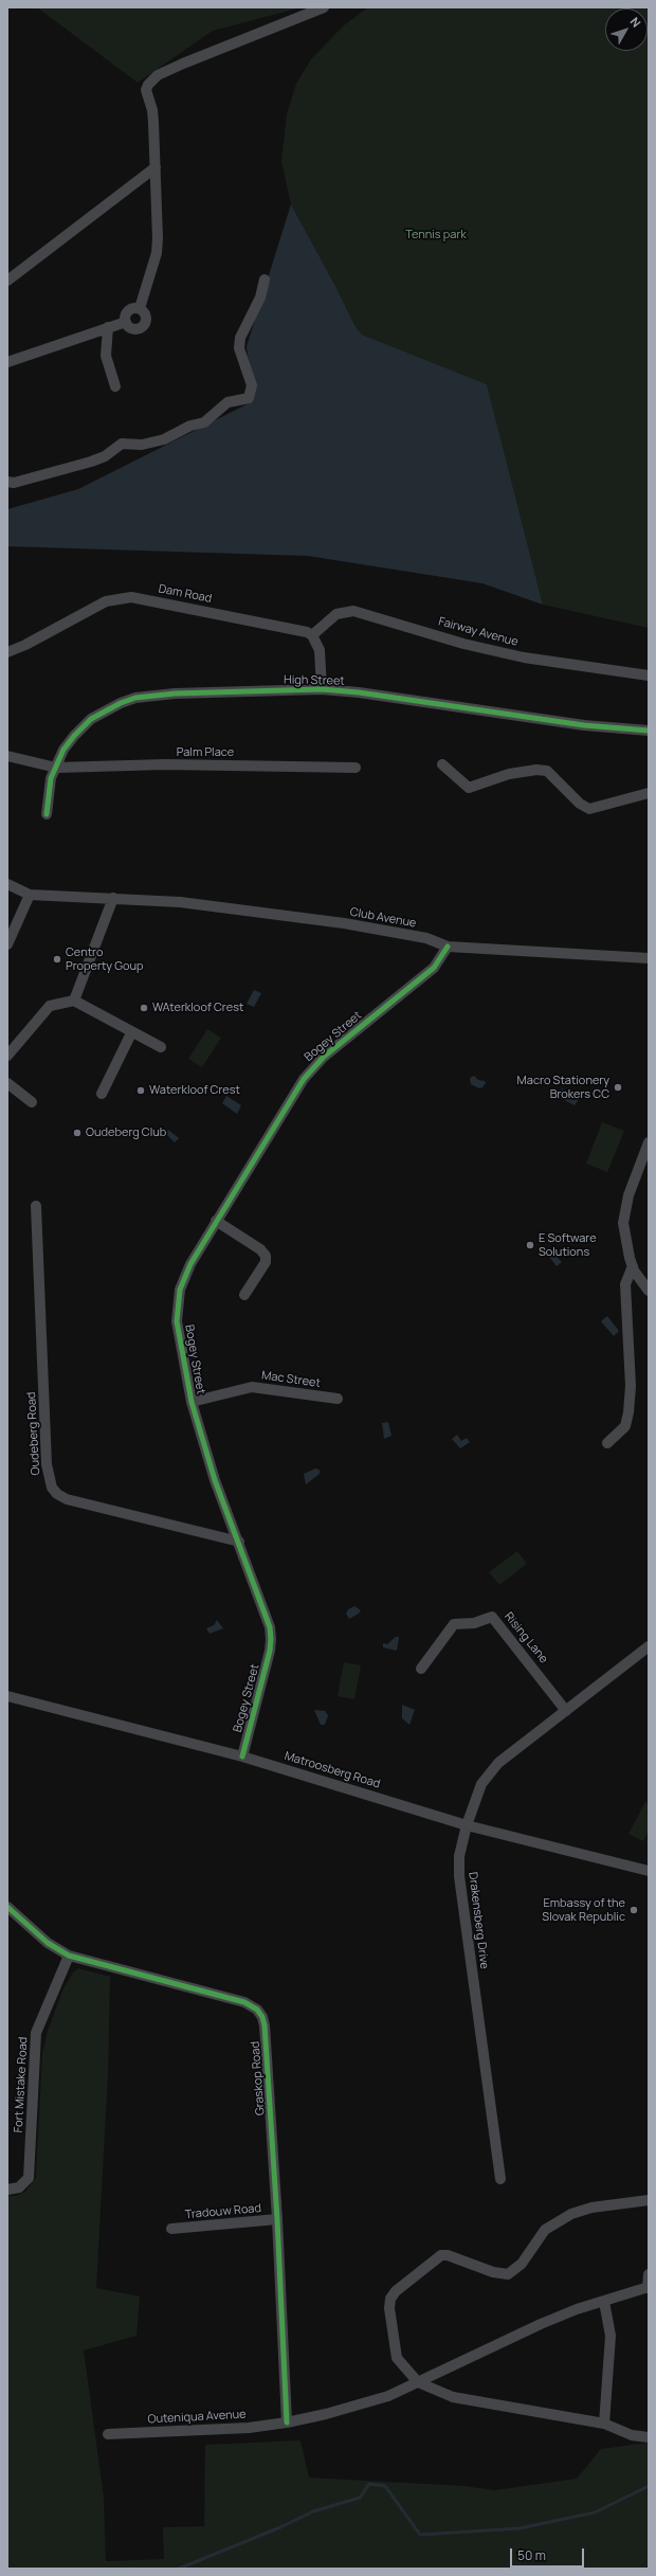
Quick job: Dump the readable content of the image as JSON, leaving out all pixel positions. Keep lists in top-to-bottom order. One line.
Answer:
{"streets":{"street":["Dam Road","Fairway Avenue","High Street","Palm Place","Club Avenue","Bogey Street","Mac Street","Oudeberg Road","Rising Lane","Matroosberg Road","Drakensberg Drive","Graskop Road","Fort Mistake Road","Tradouw Road","Outeniqua Avenue"]},"crossings":[["Dam Road","Fairway Avenue"],["High Street","Palm Place"],["Club Avenue","Bogey Street"],["Bogey Street","Mac Street"],["Bogey Street","Oudeberg Road"],["Bogey Street","Matroosberg Road"],["Rising Lane","Drakensberg Drive"],["Matroosberg Road","Drakensberg Drive"],["Graskop Road","Fort Mistake Road"],["Graskop Road","Tradouw Road"],["Graskop Road","Outeniqua Avenue"]],"parks":["Tennis park"],"places":["Centro Property Goup","WAterkloof Crest","Macro Stationery Brokers CC","Waterkloof Crest","Oudeberg Club","E Software Solutions","Embassy of the Slovak Republic"],"scale_bar":"50 m","north":"top right"}
